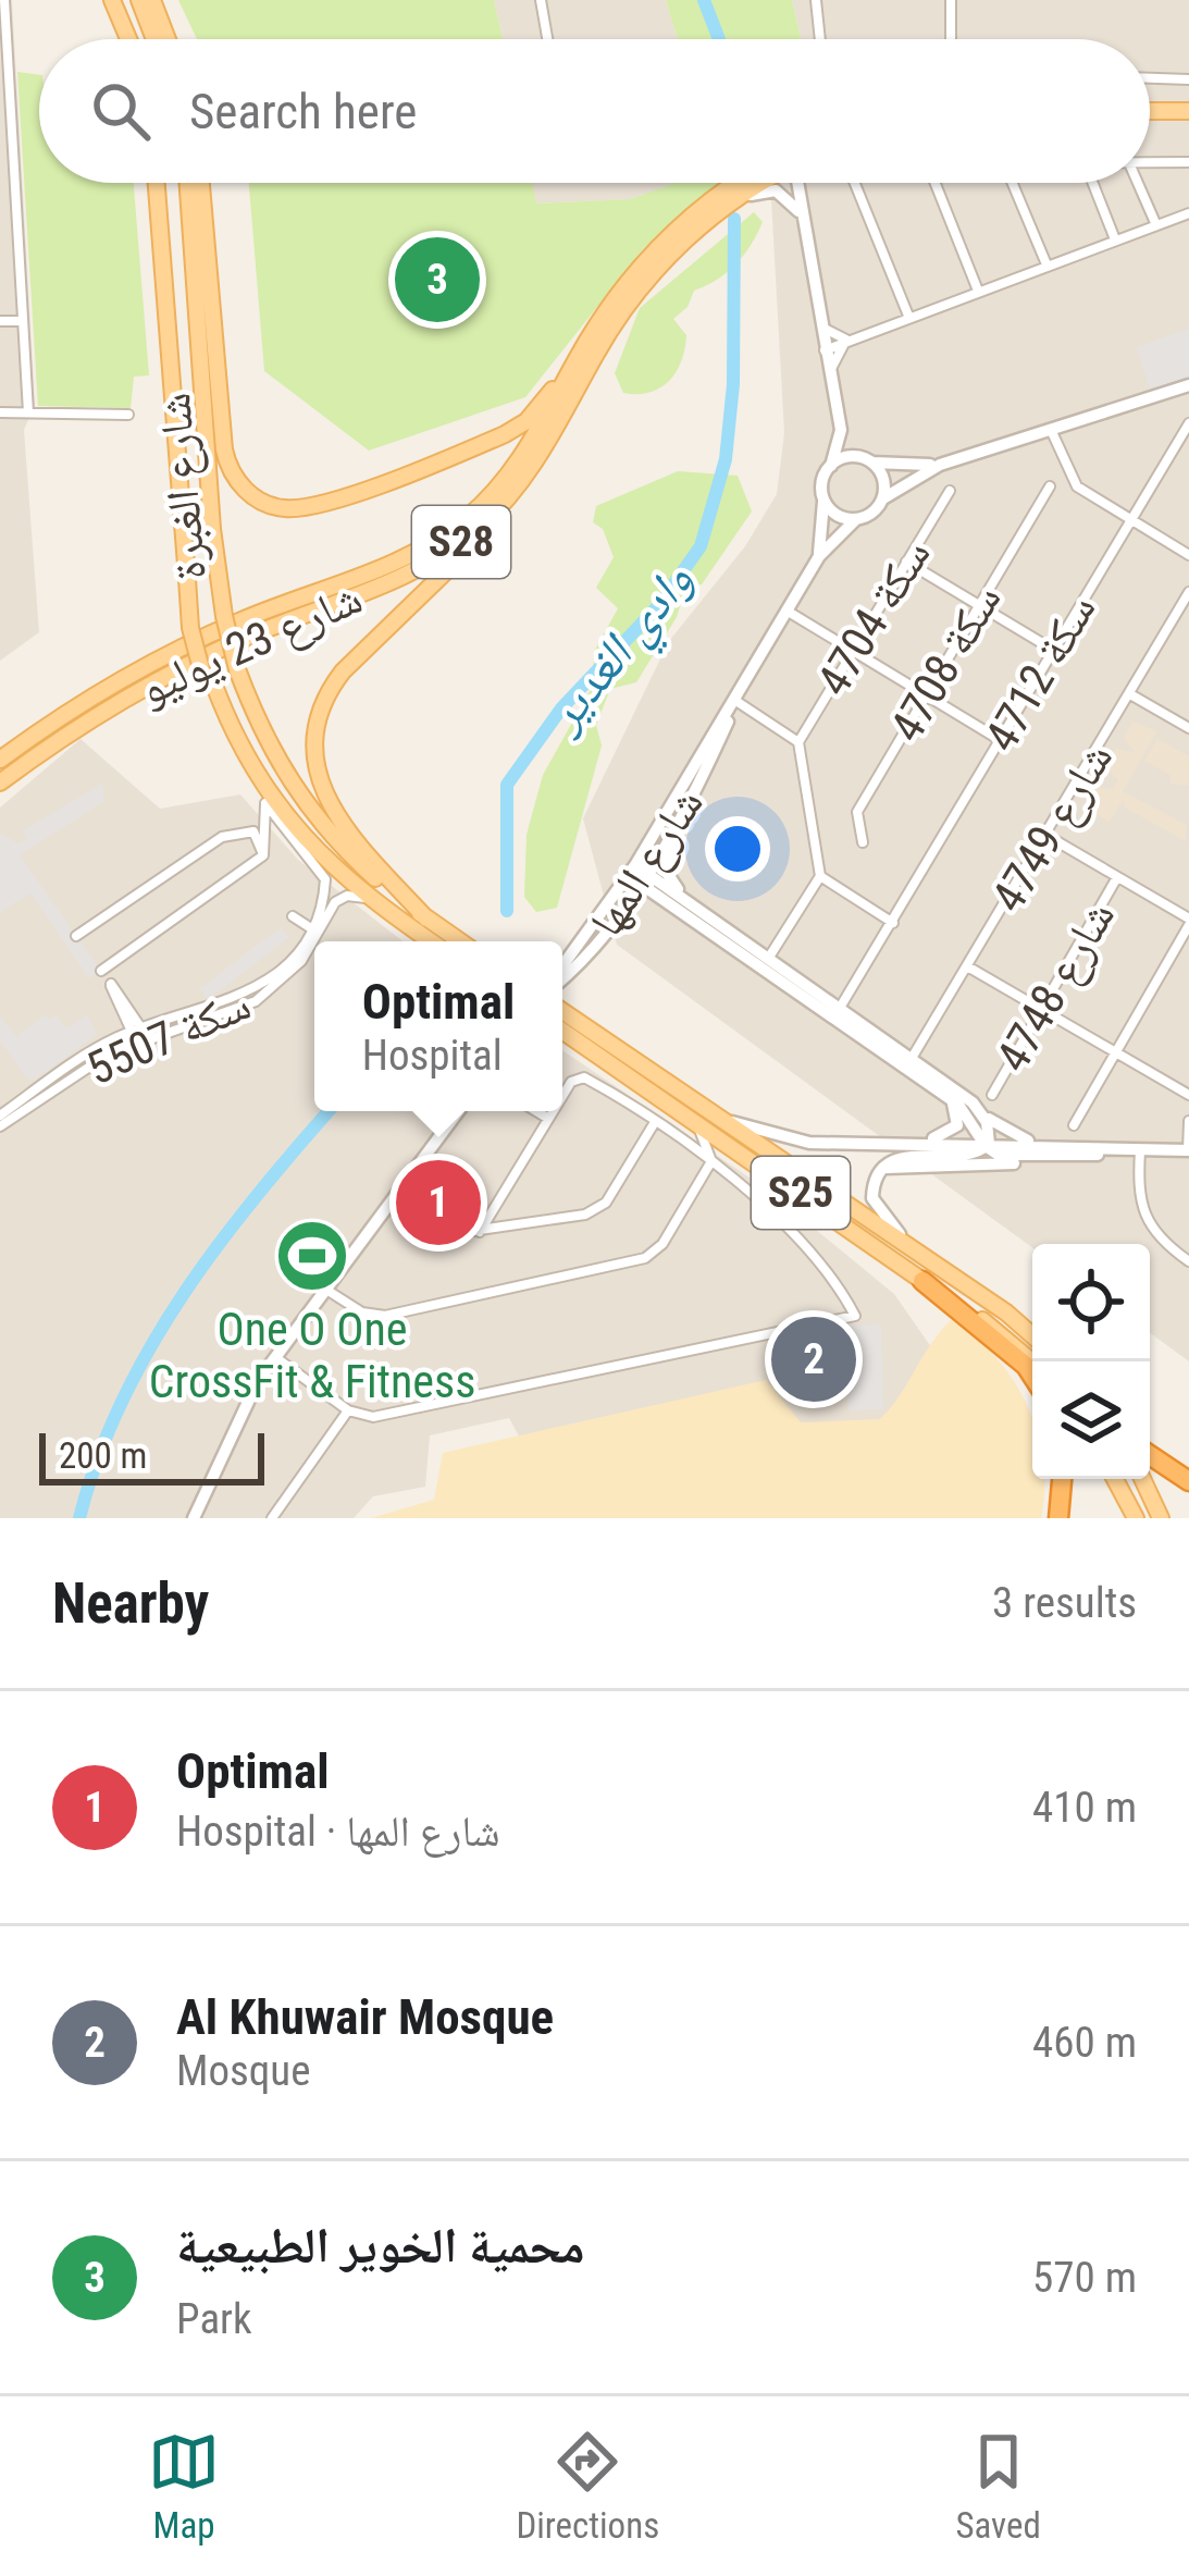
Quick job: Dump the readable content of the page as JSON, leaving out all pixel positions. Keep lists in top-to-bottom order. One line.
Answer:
{"streets":{"main road":["شارع الغبرة","S28","شارع 23 يوليو","S25"],"street":["سكة 4704","سكة 4708","سكة 4712","4749 شارع","شارع المها","4748 شارع","سكة 5507"]},"crossings":[["شارع الغبرة","سكة 5507"]],"water":["وادي الغدير"],"places":{"sports":["One O One CrossFit & Fitness"]},"scale_bar":"200 m","page":{"search":"Search here","pins":["3","1","2"],"popup":["Optimal","Hospital"],"scale":"200 m","heading":["Nearby","3 results"],"list":[{"mark":"1","name":"Optimal","note":"Hospital · شارع المها","value":"410 m"},{"mark":"2","name":"Al Khuwair Mosque","note":"Mosque","value":"460 m"},{"mark":"3","name":"محمية الخوير الطبيعية","note":"Park","value":"570 m"}],"nav":["Map","Directions","Saved"]}}
